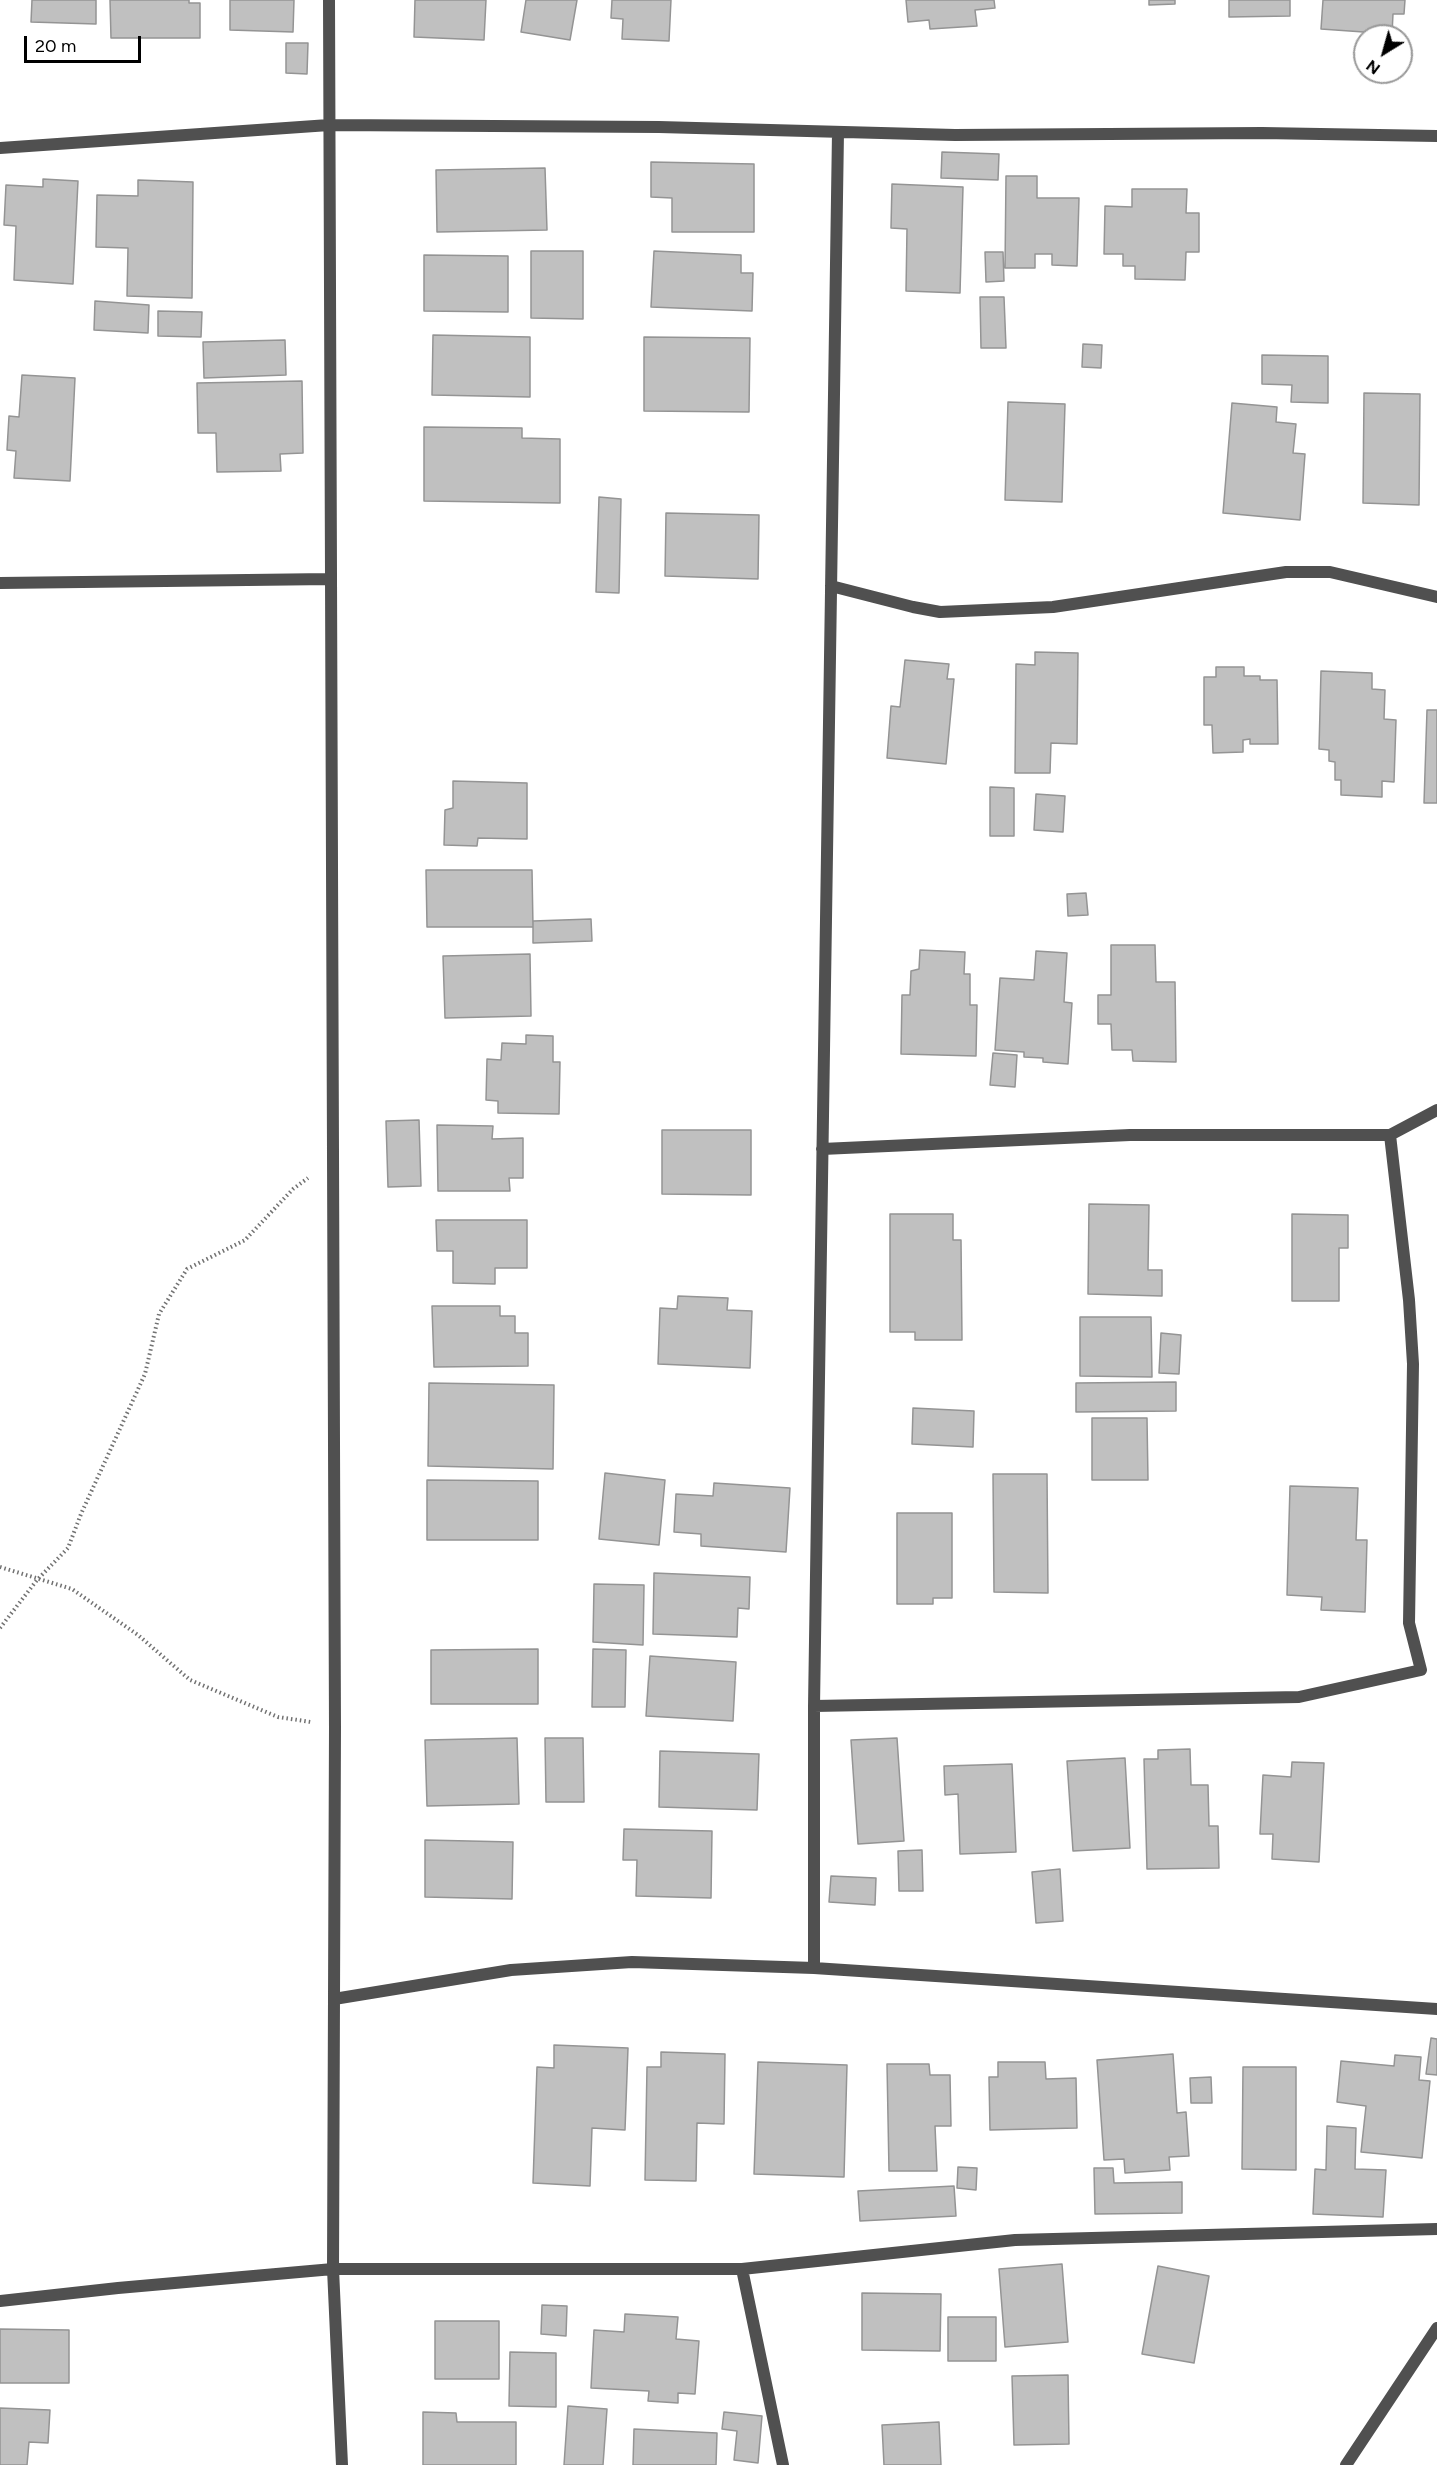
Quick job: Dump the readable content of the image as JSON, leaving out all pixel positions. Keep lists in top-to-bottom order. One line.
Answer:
{"scale_bar":"20 m","north":"bottom left"}
